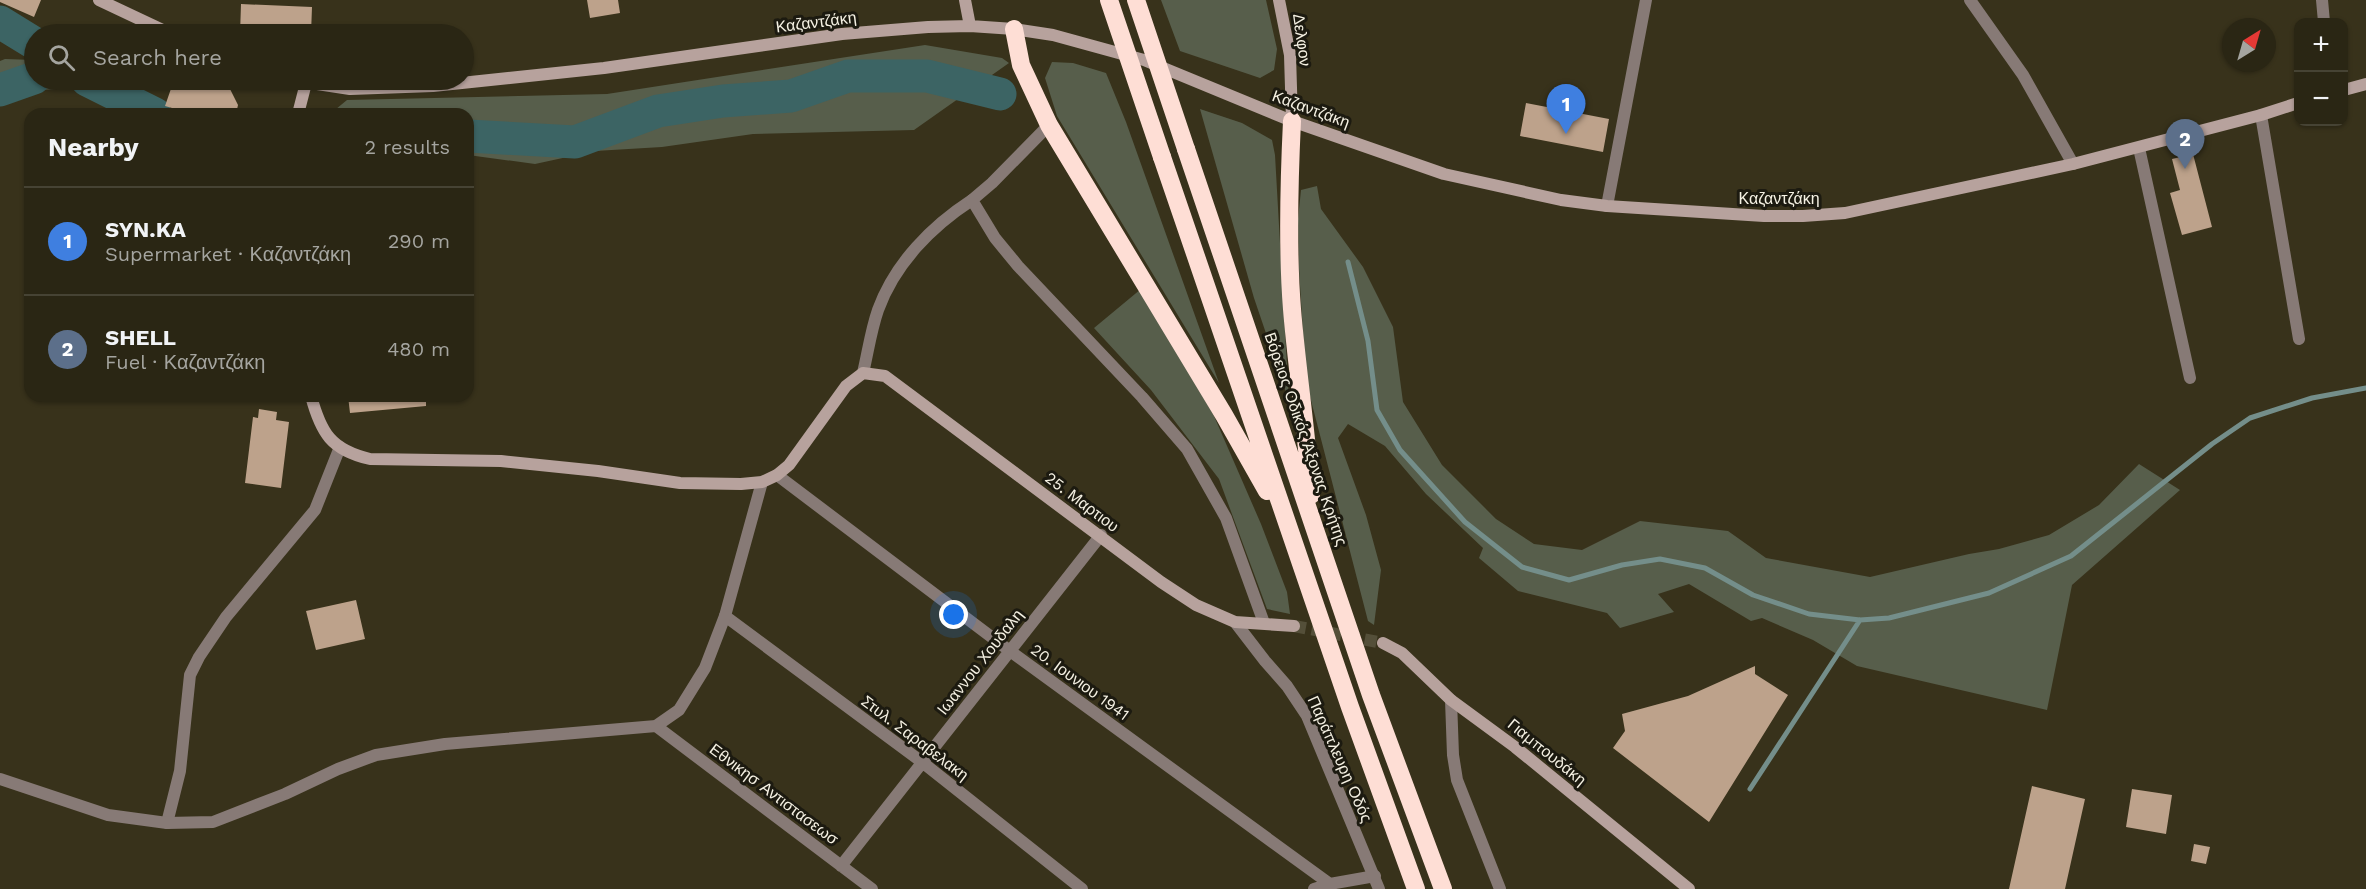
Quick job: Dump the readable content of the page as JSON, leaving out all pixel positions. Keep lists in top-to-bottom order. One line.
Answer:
{"streets":{"highway":["Βόρειος Οδικός Άξονας Κρήτης"],"main road":["Καζαντζάκη","Δελφον","25. Μαρτιου","Γιαμπουδάκη"],"street":["Ιωαννου Χουδαλη","20. Ιουνιου 1941","Στυλ. Σαραβελακη","Παράπλευρη Οδός","Εθνικησ Αντιστασεωσ"]},"crossings":[["Καζαντζάκη","Δελφον"],["25. Μαρτιου","Ιωαννου Χουδαλη"],["25. Μαρτιου","Παράπλευρη Οδός"],["Ιωαννου Χουδαλη","20. Ιουνιου 1941"],["Ιωαννου Χουδαλη","Στυλ. Σαραβελακη"],["Ιωαννου Χουδαλη","Εθνικησ Αντιστασεωσ"]],"north":"top right","page":{"map_buttons":["+","−"],"search":"Search here","pins":["1","2"],"heading":["Nearby","2 results"],"list":[{"mark":"1","name":"SYN.KA","note":"Supermarket · Καζαντζάκη","value":"290 m"},{"mark":"2","name":"SHELL","note":"Fuel · Καζαντζάκη","value":"480 m"}]}}
